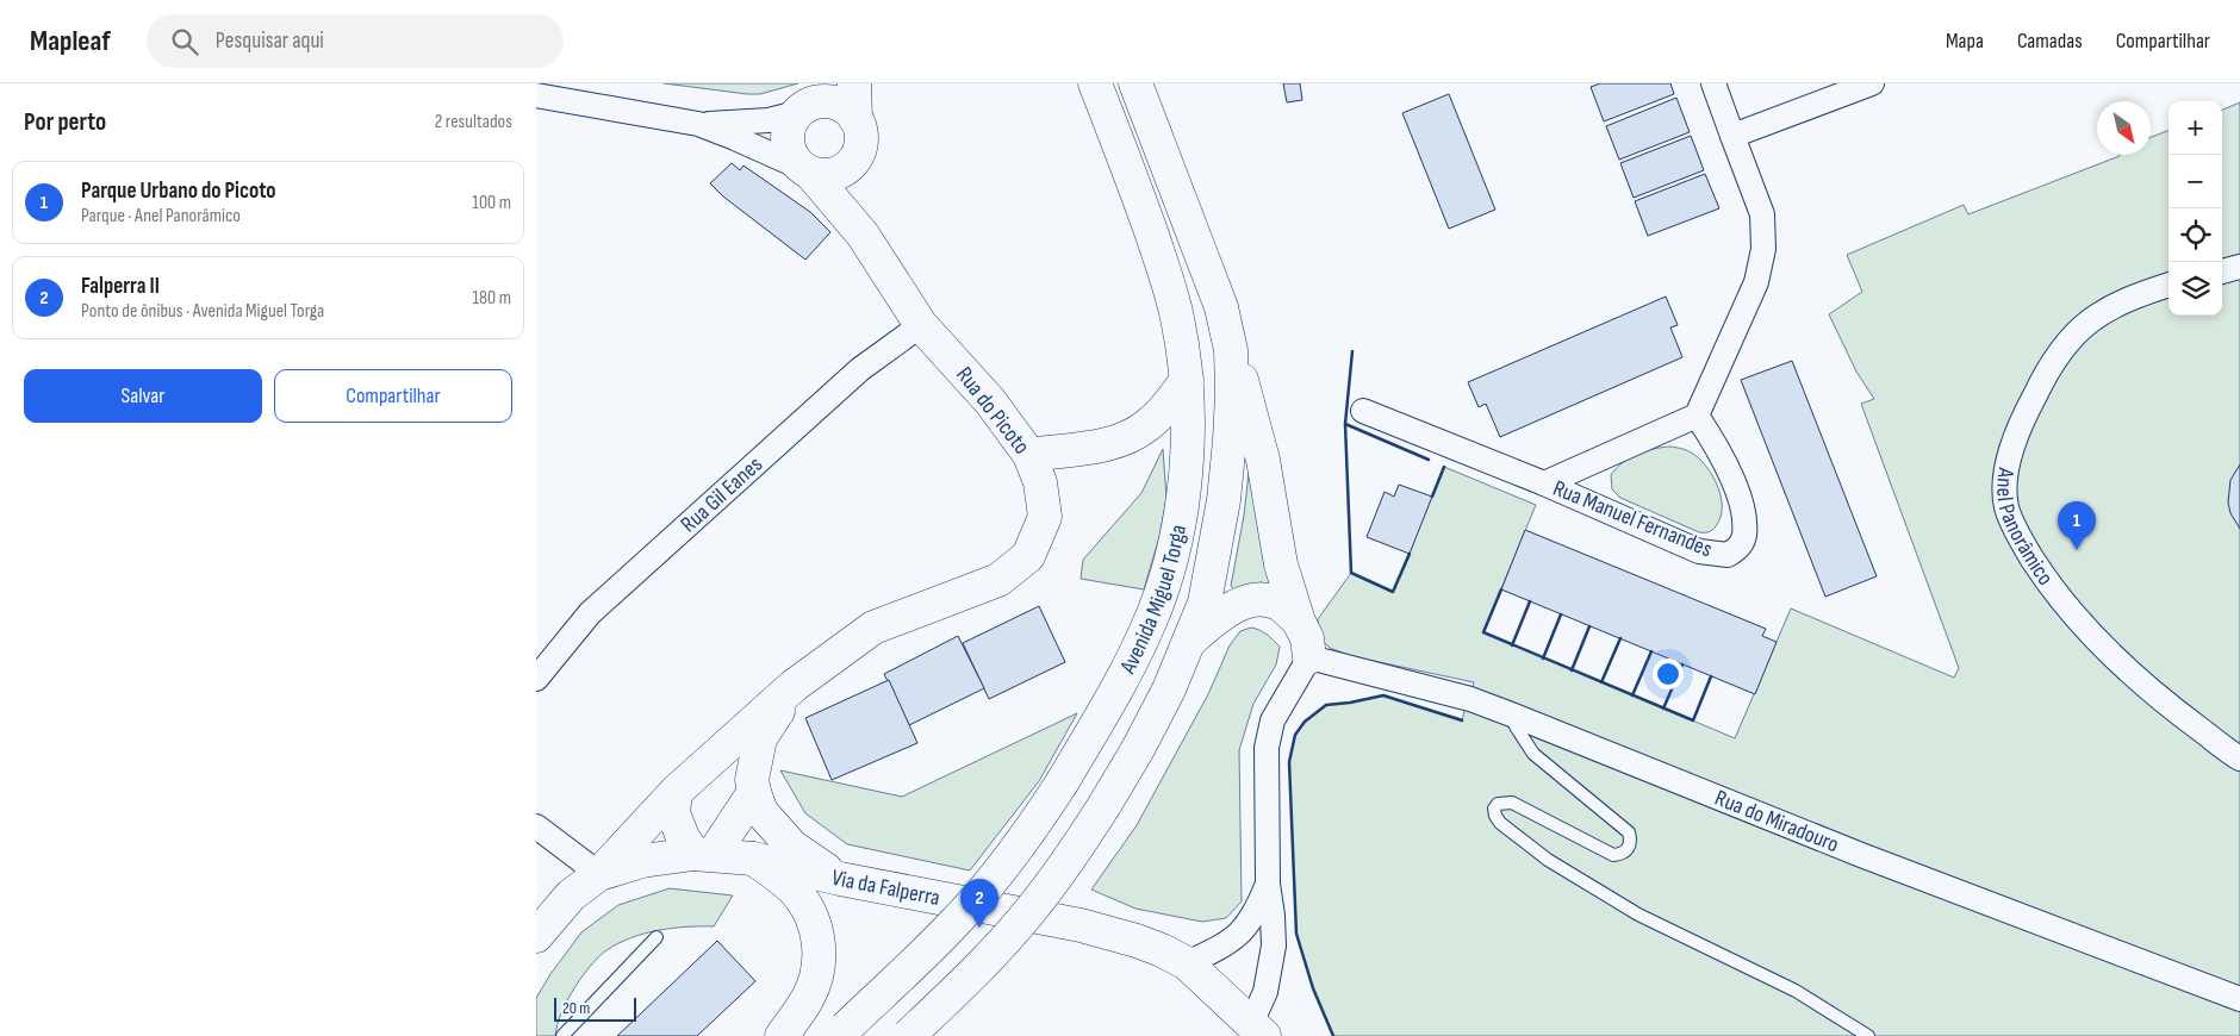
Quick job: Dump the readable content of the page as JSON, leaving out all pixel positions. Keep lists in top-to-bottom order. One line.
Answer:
{"streets":{"main road":["Rua do Picoto","Avenida Miguel Torga","Via da Falperra"],"street":["Rua Gil Eanes","Rua Manuel Fernandes","Anel Panorâmico","Rua do Miradouro"]},"crossings":[["Rua do Picoto","Rua Gil Eanes"],["Rua do Picoto","Via da Falperra"]],"scale_bar":"20 m","north":"bottom right","page":{"header":"Mapleaf","search":"Pesquisar aqui","nav":["Mapa","Camadas","Compartilhar"],"heading":["Por perto","2 resultados"],"map_buttons":["+","−"],"list":[{"mark":"1","name":"Parque Urbano do Picoto","note":"Parque · Anel Panorâmico","value":"100 m"},{"mark":"2","name":"Falperra II","note":"Ponto de ônibus · Avenida Miguel Torga","value":"180 m"}],"buttons":["Salvar","Compartilhar"],"pins":["1","2"],"scale":"20 m"}}
